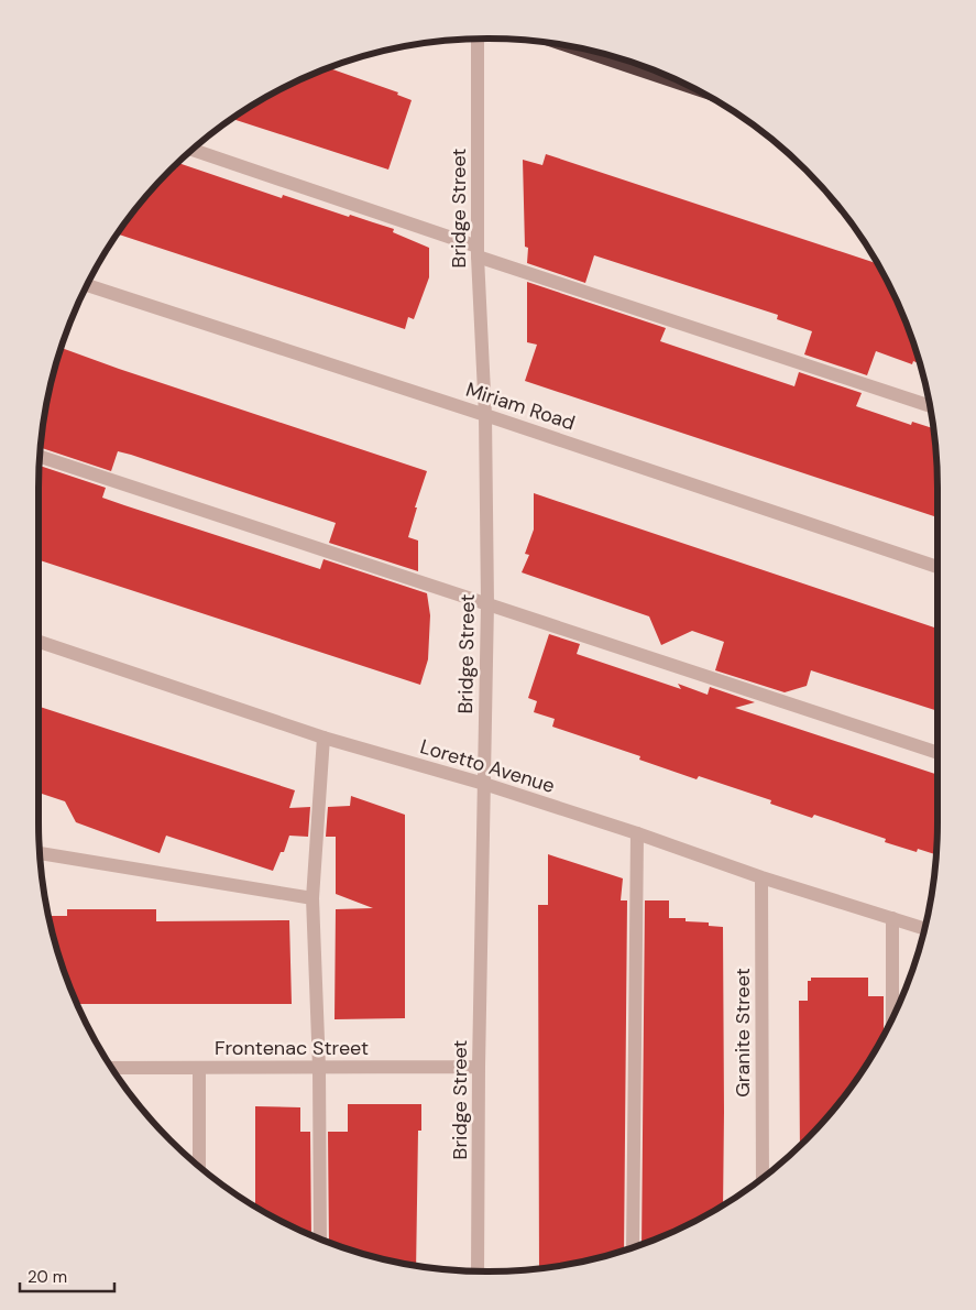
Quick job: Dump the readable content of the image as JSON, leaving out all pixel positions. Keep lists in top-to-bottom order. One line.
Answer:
{"streets":{"street":["Bridge Street","Miriam Road","Loretto Avenue","Granite Street","Frontenac Street"]},"crossings":[["Bridge Street","Miriam Road"],["Bridge Street","Loretto Avenue"],["Bridge Street","Frontenac Street"],["Loretto Avenue","Granite Street"]],"scale_bar":"20 m"}
